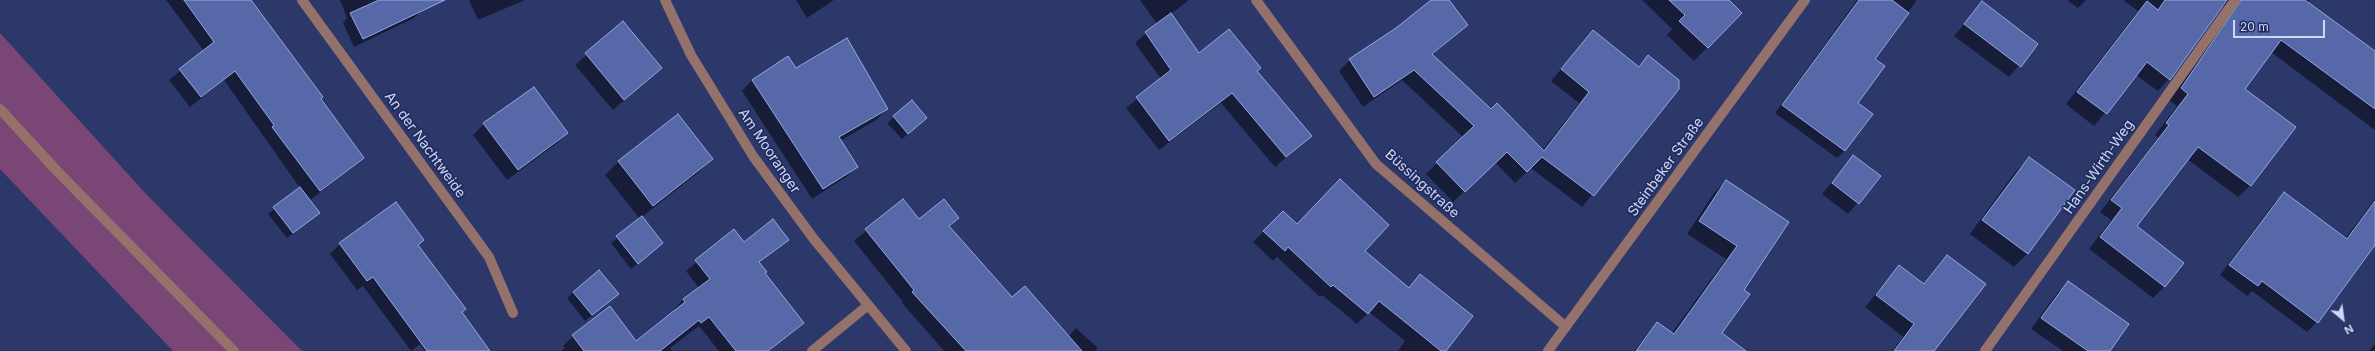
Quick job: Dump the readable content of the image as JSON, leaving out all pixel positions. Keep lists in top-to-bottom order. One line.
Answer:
{"streets":{"street":["An der Nachtweide","Am Mooranger","Steinbeker Straße","Hans-Wirth-Weg","Büssingstraße"]},"crossings":[["Steinbeker Straße","Büssingstraße"]],"scale_bar":"20 m","north":"bottom right"}
